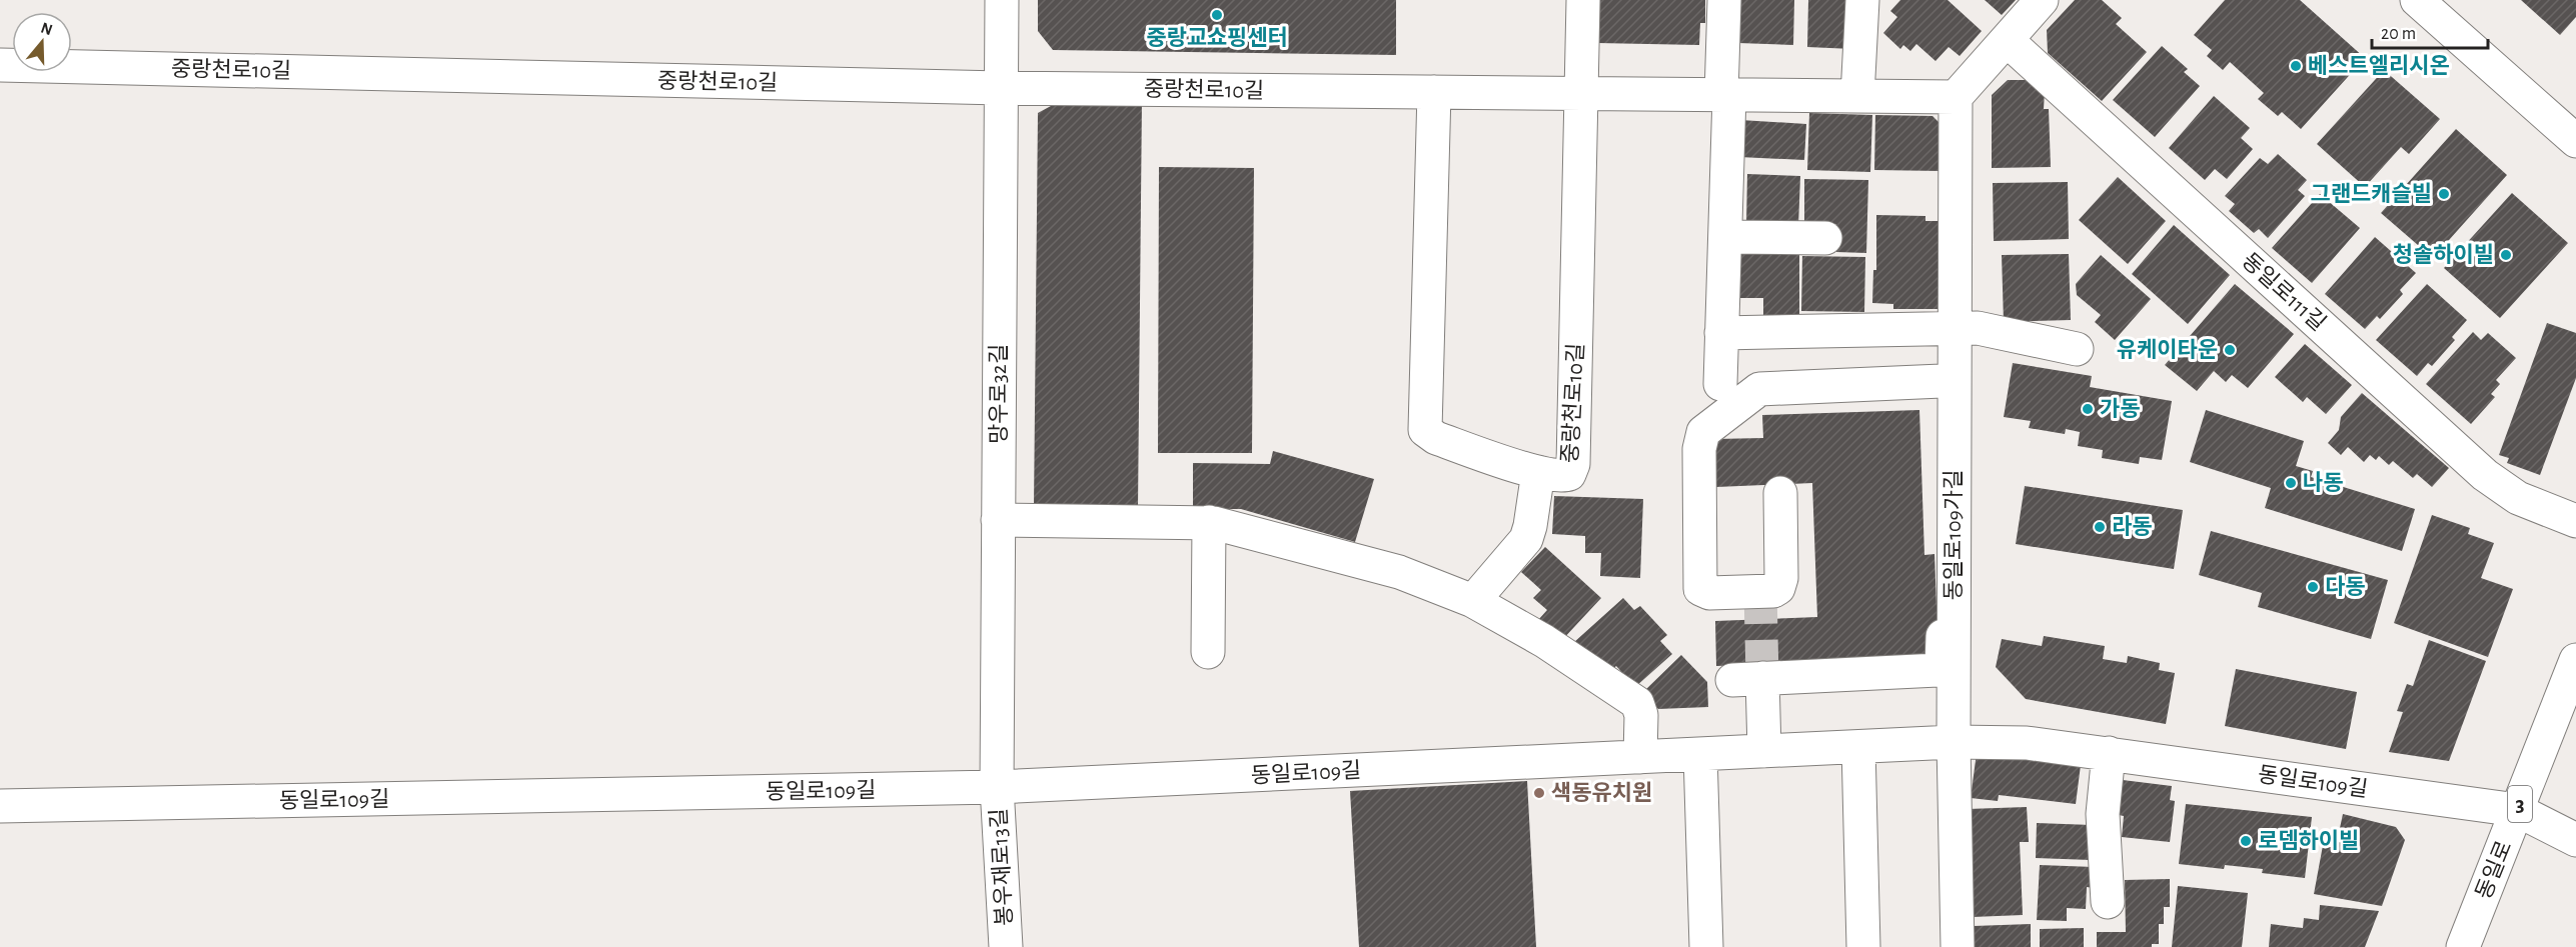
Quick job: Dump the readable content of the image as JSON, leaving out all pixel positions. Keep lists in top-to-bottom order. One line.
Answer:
{"streets":{"street":["중랑천로10길","동일로111길","망우로32길","동일로109가길","동일로109길","3","봉우재로13길","동일로"]},"crossings":[["중랑천로10길","망우로32길"],["중랑천로10길","동일로109가길"],["망우로32길","동일로109길"],["망우로32길","봉우재로13길"],["동일로109가길","동일로109길"],["동일로109길","봉우재로13길"],["동일로109길","동일로"]],"places":["중랑교쇼핑센터","베스트엘리시온","그랜드캐슬빌","청솔하이빌","유케이타운","가동","나동","라동","다동","색동유치원","로뎀하이빌"],"scale_bar":"20 m","north":"top"}
